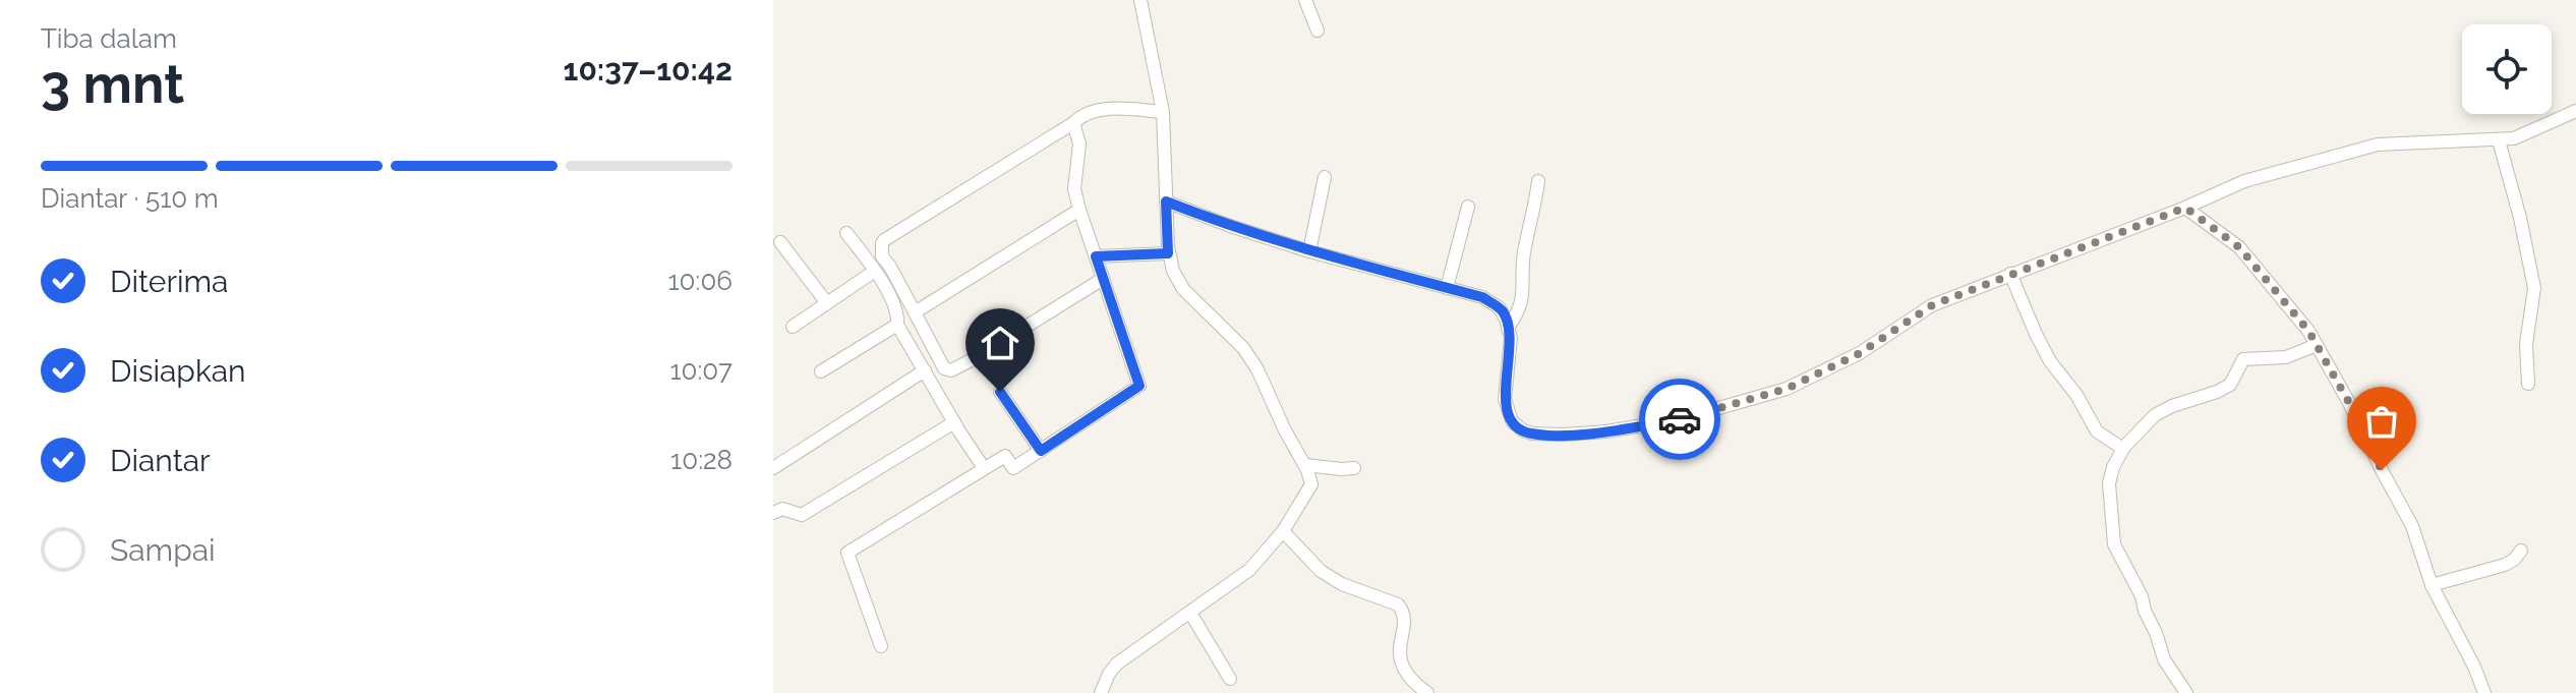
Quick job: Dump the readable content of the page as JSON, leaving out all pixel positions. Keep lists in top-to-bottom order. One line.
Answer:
{"page":{"heading":["3 mnt","Tiba dalam","10:37–10:42"],"bar":"Diantar · 510 m","list":[["Diterima","10:06"],["Disiapkan","10:07"],["Diantar","10:28"],"Sampai"]}}
